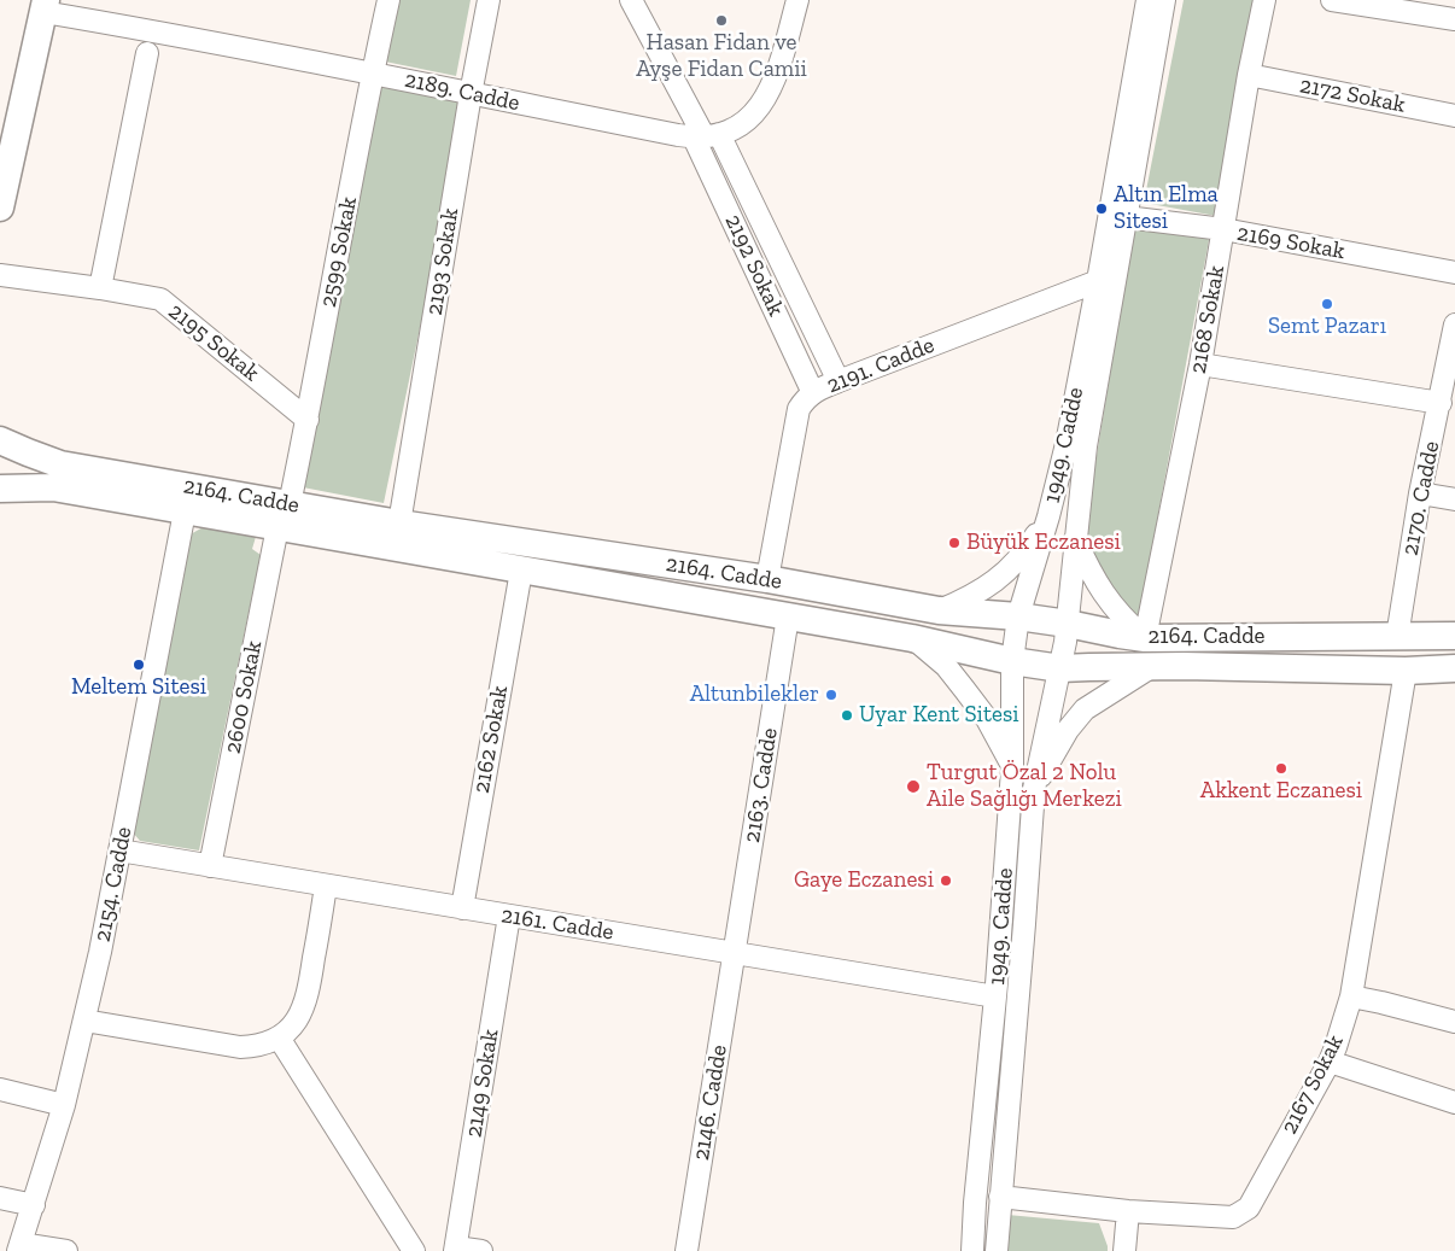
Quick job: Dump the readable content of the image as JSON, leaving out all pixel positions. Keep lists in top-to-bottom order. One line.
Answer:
{"streets":{"main road":["2164. Cadde"],"street":["2189. Cadde","2172 Sokak","2169 Sokak","2599 Sokak","2193 Sokak","2192 Sokak","2168 Sokak","2195 Sokak","2191. Cadde","1949. Cadde","2170. Cadde","2600 Sokak","2162 Sokak","2163. Cadde","2154. Cadde","2161. Cadde","2149 Sokak","2167 Sokak","2146. Cadde"]},"crossings":[["2189. Cadde","2599 Sokak"],["2189. Cadde","2193 Sokak"],["2189. Cadde","2192 Sokak"],["2172 Sokak","2168 Sokak"],["2169 Sokak","2168 Sokak"],["2169 Sokak","1949. Cadde"],["2599 Sokak","2195 Sokak"],["2599 Sokak","2164. Cadde"],["2599 Sokak","2600 Sokak"],["2193 Sokak","2164. Cadde"],["2192 Sokak","2191. Cadde"],["2168 Sokak","2164. Cadde"],["2191. Cadde","1949. Cadde"],["2191. Cadde","2164. Cadde"],["1949. Cadde","2164. Cadde"],["1949. Cadde","2161. Cadde"],["1949. Cadde","2167 Sokak"],["2164. Cadde","2170. Cadde"],["2164. Cadde","2600 Sokak"],["2164. Cadde","2162 Sokak"],["2164. Cadde","2163. Cadde"],["2164. Cadde","2154. Cadde"],["2164. Cadde","2167 Sokak"],["2600 Sokak","2161. Cadde"],["2162 Sokak","2161. Cadde"],["2163. Cadde","2161. Cadde"],["2163. Cadde","2146. Cadde"],["2154. Cadde","2161. Cadde"],["2161. Cadde","2149 Sokak"],["2161. Cadde","2146. Cadde"]],"places":["Hasan Fidan ve Ayşe Fidan Camii","Altın Elma Sitesi","Semt Pazarı","Büyük Eczanesi","Meltem Sitesi","Altunbilekler","Uyar Kent Sitesi","Akkent Eczanesi","Turgut Özal 2 Nolu Aile Sağlığı Merkezi","Gaye Eczanesi"]}
